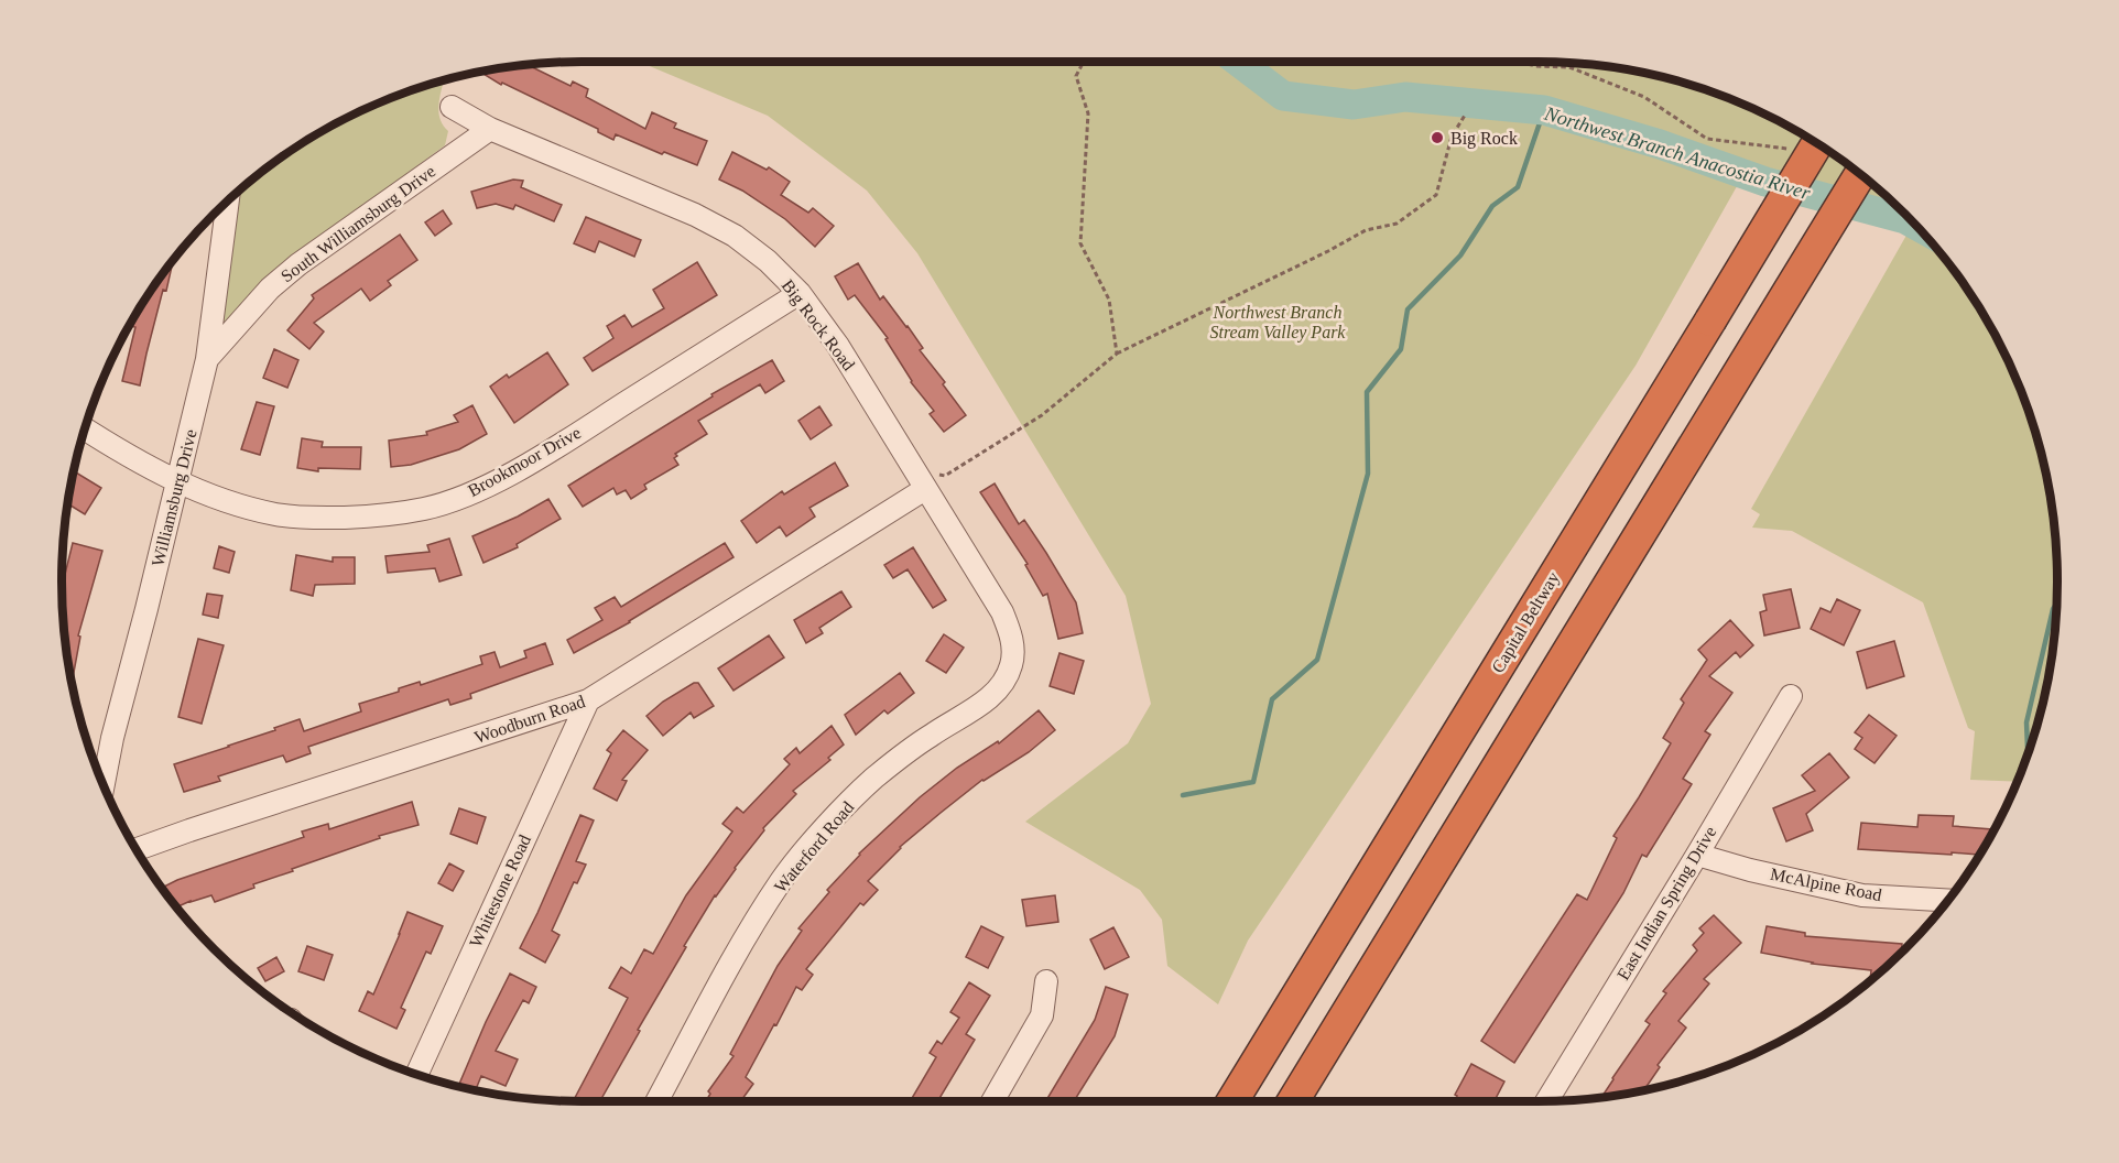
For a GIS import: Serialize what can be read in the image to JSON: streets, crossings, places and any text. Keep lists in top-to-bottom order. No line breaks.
{"streets":{"highway":["Capital Beltway"],"street":["South Williamsburg Drive","Big Rock Road","Brookmoor Drive","Williamsburg Drive","Woodburn Road","Waterford Road","McAlpine Road","Whitestone Road","East Indian Spring Drive"]},"crossings":[["South Williamsburg Drive","Big Rock Road"],["South Williamsburg Drive","Williamsburg Drive"],["Big Rock Road","Brookmoor Drive"],["Big Rock Road","Woodburn Road"],["Big Rock Road","Waterford Road"],["Brookmoor Drive","Williamsburg Drive"],["Woodburn Road","Whitestone Road"],["McAlpine Road","East Indian Spring Drive"]],"water":["Northwest Branch Anacostia River"],"parks":["Northwest Branch Stream Valley Park"],"places":["Big Rock"]}
